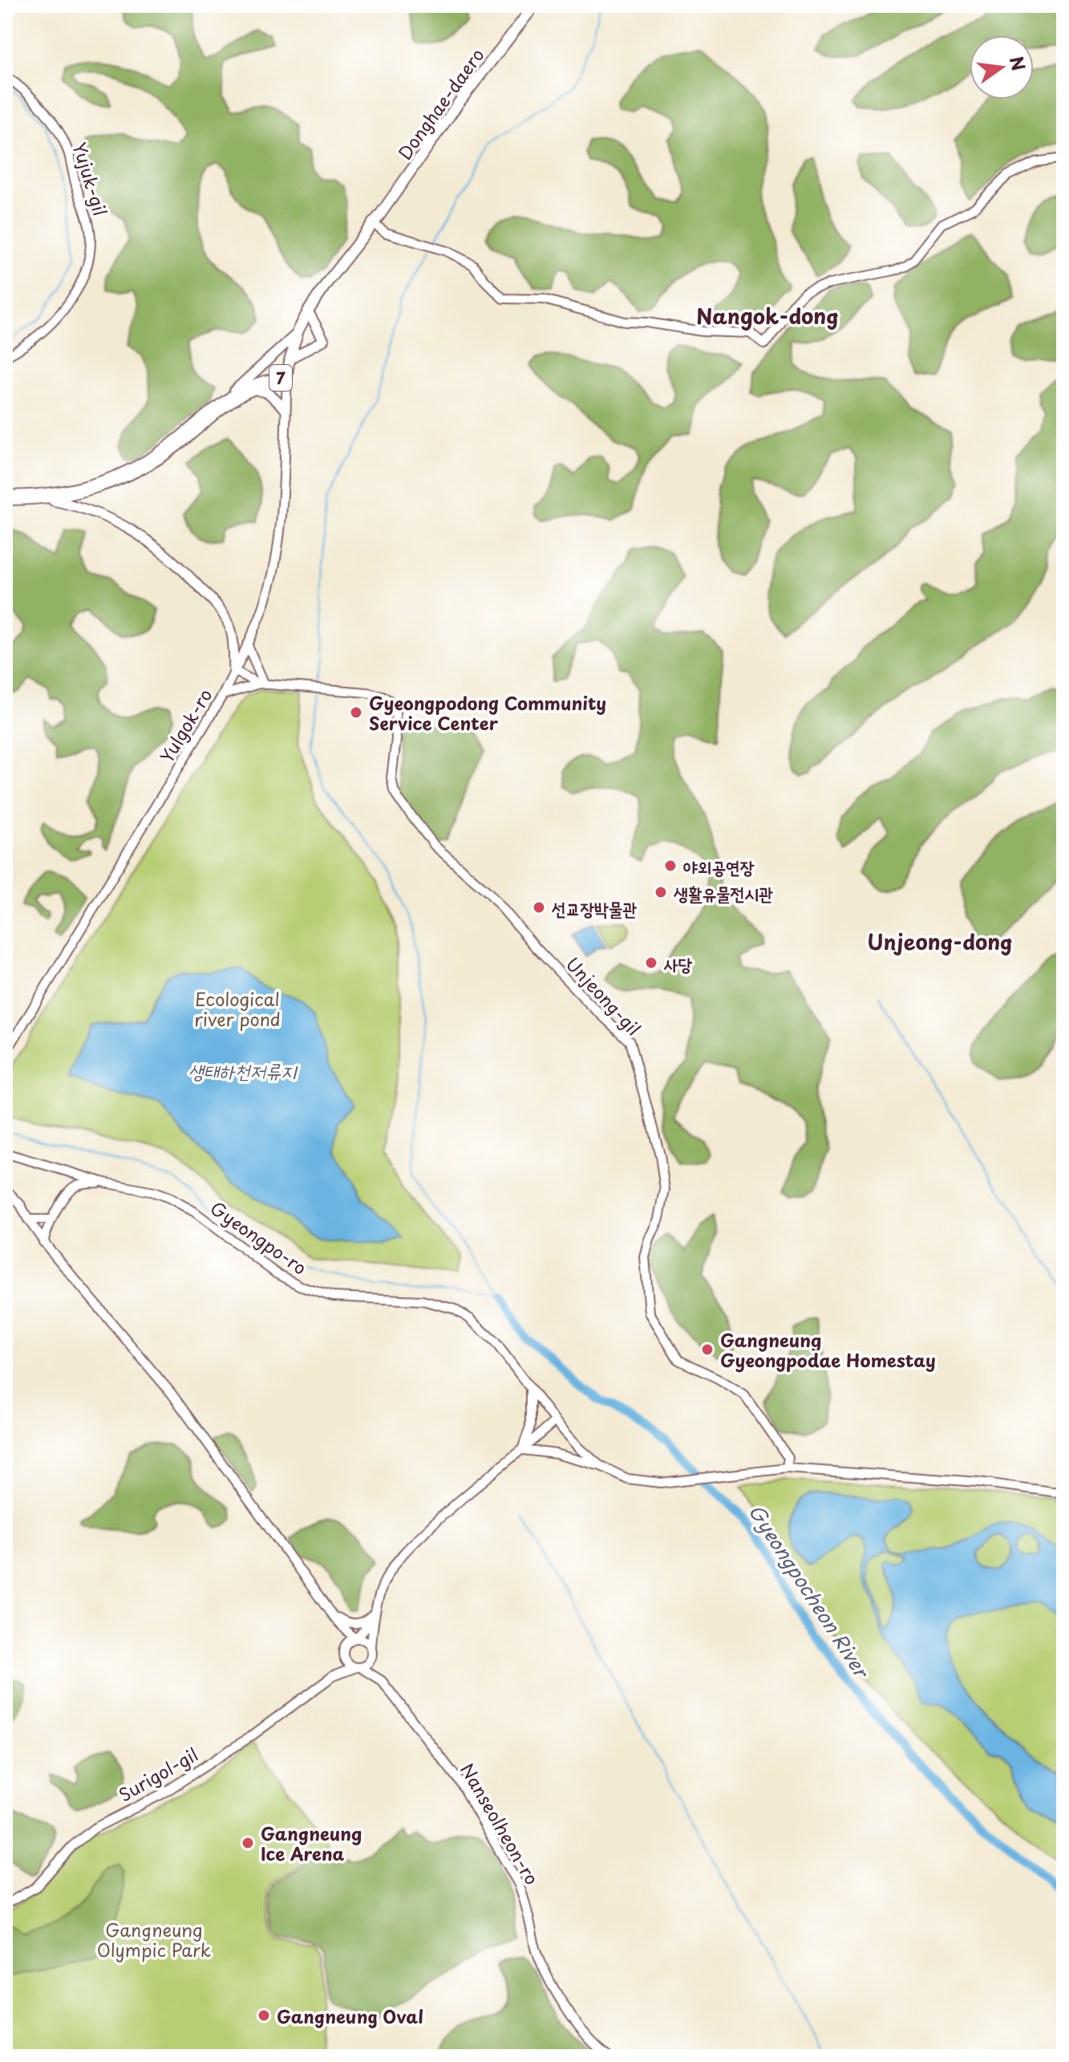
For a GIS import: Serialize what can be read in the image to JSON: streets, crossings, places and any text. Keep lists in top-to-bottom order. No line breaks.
{"streets":{"highway":["Donghae-daero","7"],"street":["Yujuk-gil","Yulgok-ro","Unjeong-gil","Gyeongpo-ro","Surigol-gil","Nanseolheon-ro"]},"crossings":[["Donghae-daero","7"],["Donghae-daero","Yulgok-ro"],["7","Yulgok-ro"],["Yulgok-ro","Unjeong-gil"],["Unjeong-gil","Gyeongpo-ro"],["Surigol-gil","Nanseolheon-ro"]],"districts":["Nangok-dong","Unjeong-dong"],"water":["생태하천저류지","Gyeongpocheon River"],"parks":["Ecological river pond","Gangneung Olympic Park"],"places":["Gyeongpodong Community Service Center","야외공연장","생활유물전시관","선교장박물관","사당","Gangneung Gyeongpodae Homestay","Gangneung Ice Arena","Gangneung Oval"],"north":"right"}
